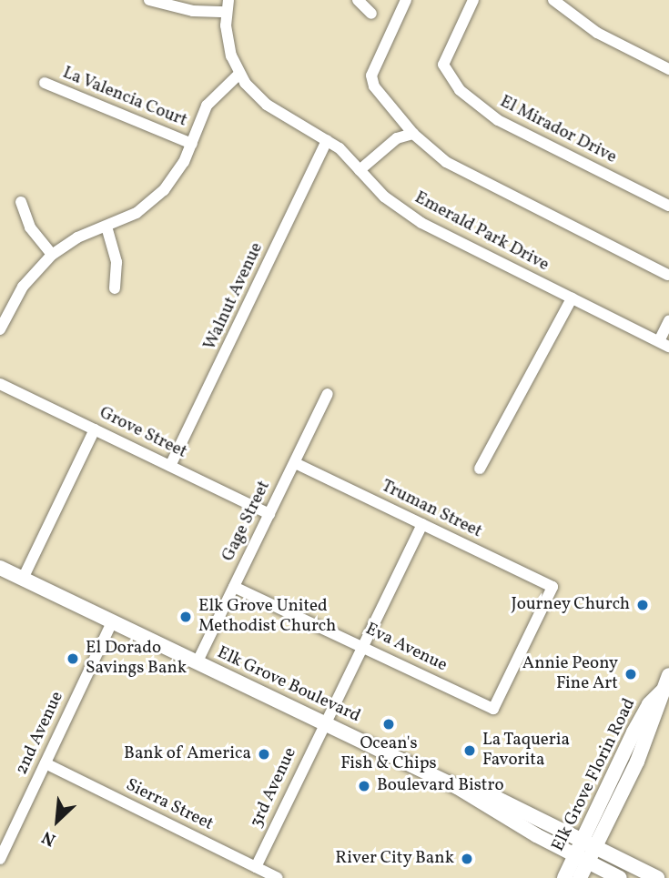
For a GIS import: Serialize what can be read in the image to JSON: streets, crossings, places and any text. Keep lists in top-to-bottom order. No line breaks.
{"streets":{"main road":["Elk Grove Boulevard","Elk Grove Florin Road"],"street":["La Valencia Court","El Mirador Drive","Emerald Park Drive","Walnut Avenue","Grove Street","Truman Street","Gage Street","Eva Avenue","2nd Avenue","3rd Avenue","Sierra Street"]},"crossings":[["Emerald Park Drive","Walnut Avenue"],["Walnut Avenue","Grove Street"],["Grove Street","Gage Street"],["Truman Street","Gage Street"],["Truman Street","Eva Avenue"],["Truman Street","3rd Avenue"],["Gage Street","Eva Avenue"],["Gage Street","Elk Grove Boulevard"],["Eva Avenue","3rd Avenue"],["Elk Grove Boulevard","2nd Avenue"],["Elk Grove Boulevard","Elk Grove Florin Road"],["Elk Grove Boulevard","3rd Avenue"],["2nd Avenue","Sierra Street"],["3rd Avenue","Sierra Street"]],"places":["Journey Church","Elk Grove United Methodist Church","El Dorado Savings Bank","Annie Peony Fine Art","Ocean's Fish & Chips","La Taqueria Favorita","Bank of America","Boulevard Bistro","River City Bank"],"north":"bottom left"}
